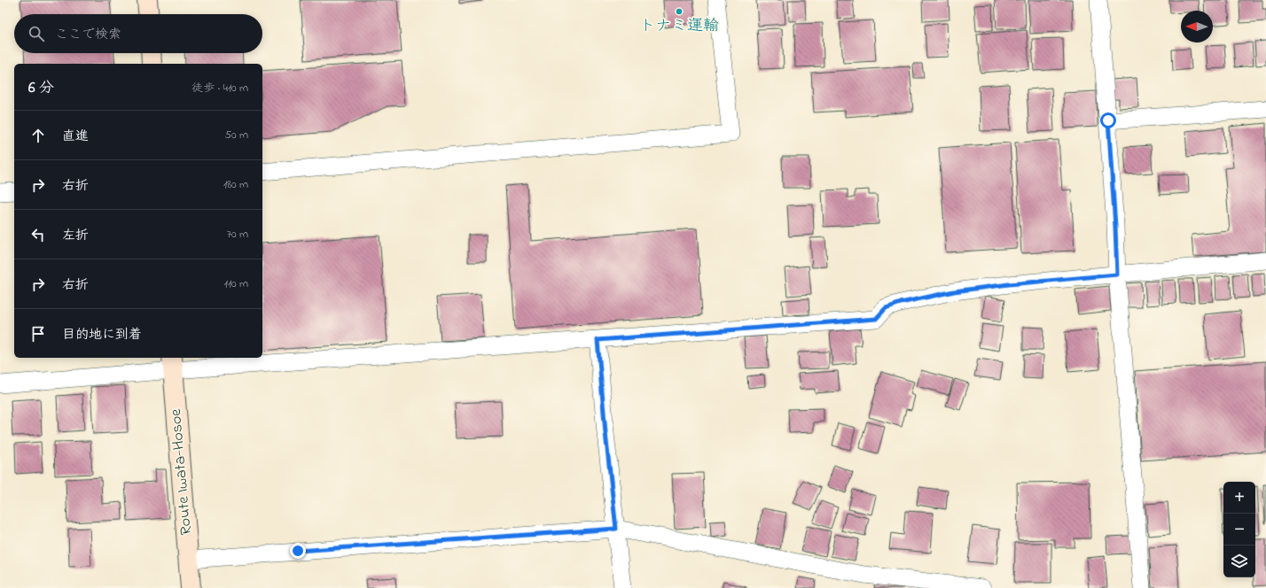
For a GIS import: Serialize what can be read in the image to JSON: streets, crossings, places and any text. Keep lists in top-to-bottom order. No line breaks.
{"streets":{"main road":["Route Iwata-Hosoe"]},"places":["トナミ運輸"],"north":"left","page":{"search":"ここで検索","heading":["6 分","徒歩 · 410 m"],"list":[["直進","50 m"],["右折","180 m"],["左折","70 m"],["右折","110 m"],"目的地に到着"],"map_buttons":["+","−"]}}
